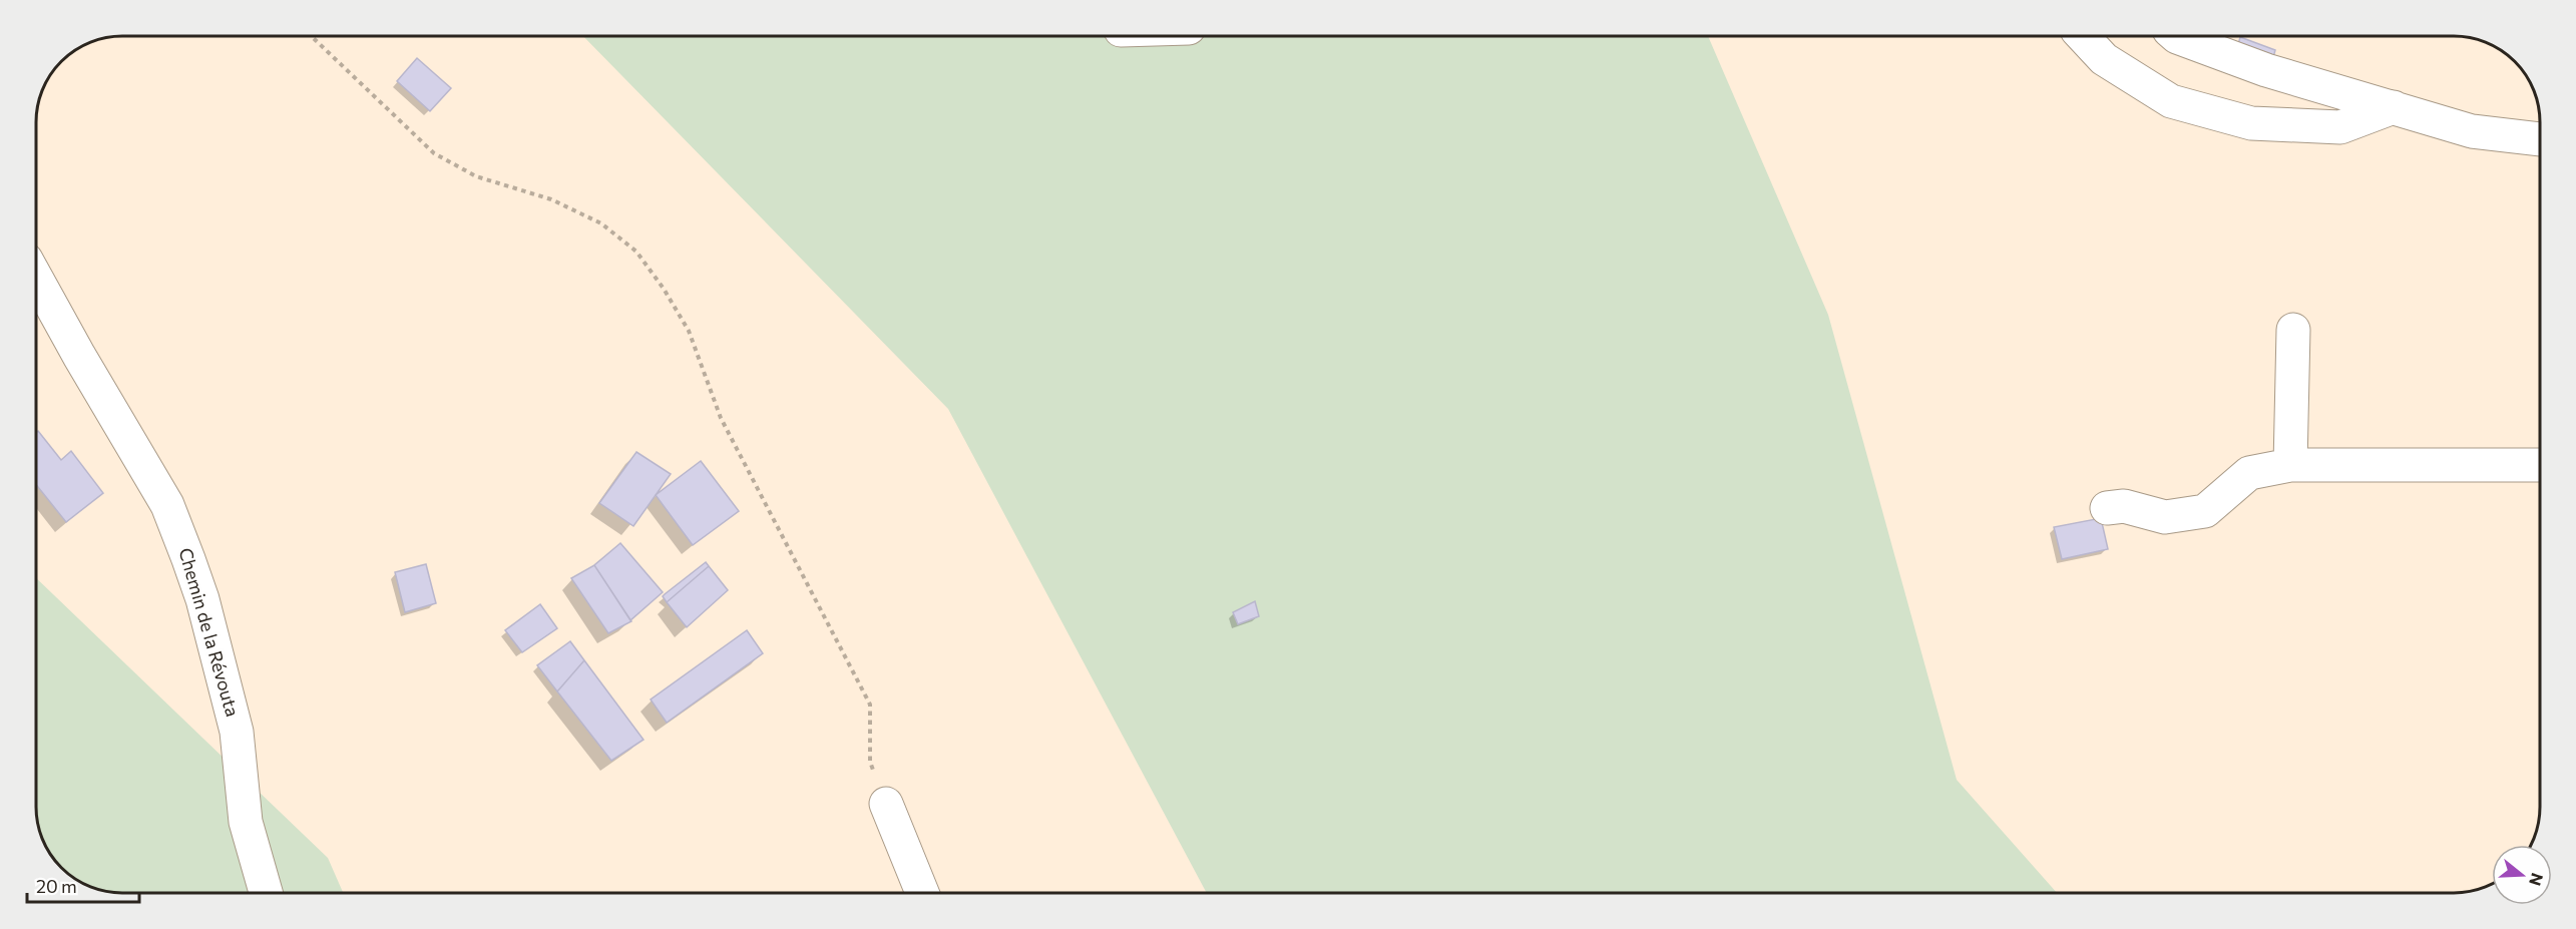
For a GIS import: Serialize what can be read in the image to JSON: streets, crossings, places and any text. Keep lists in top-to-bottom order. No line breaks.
{"streets":{"street":["Chemin de la Révouta"]},"scale_bar":"20 m","north":"right"}
